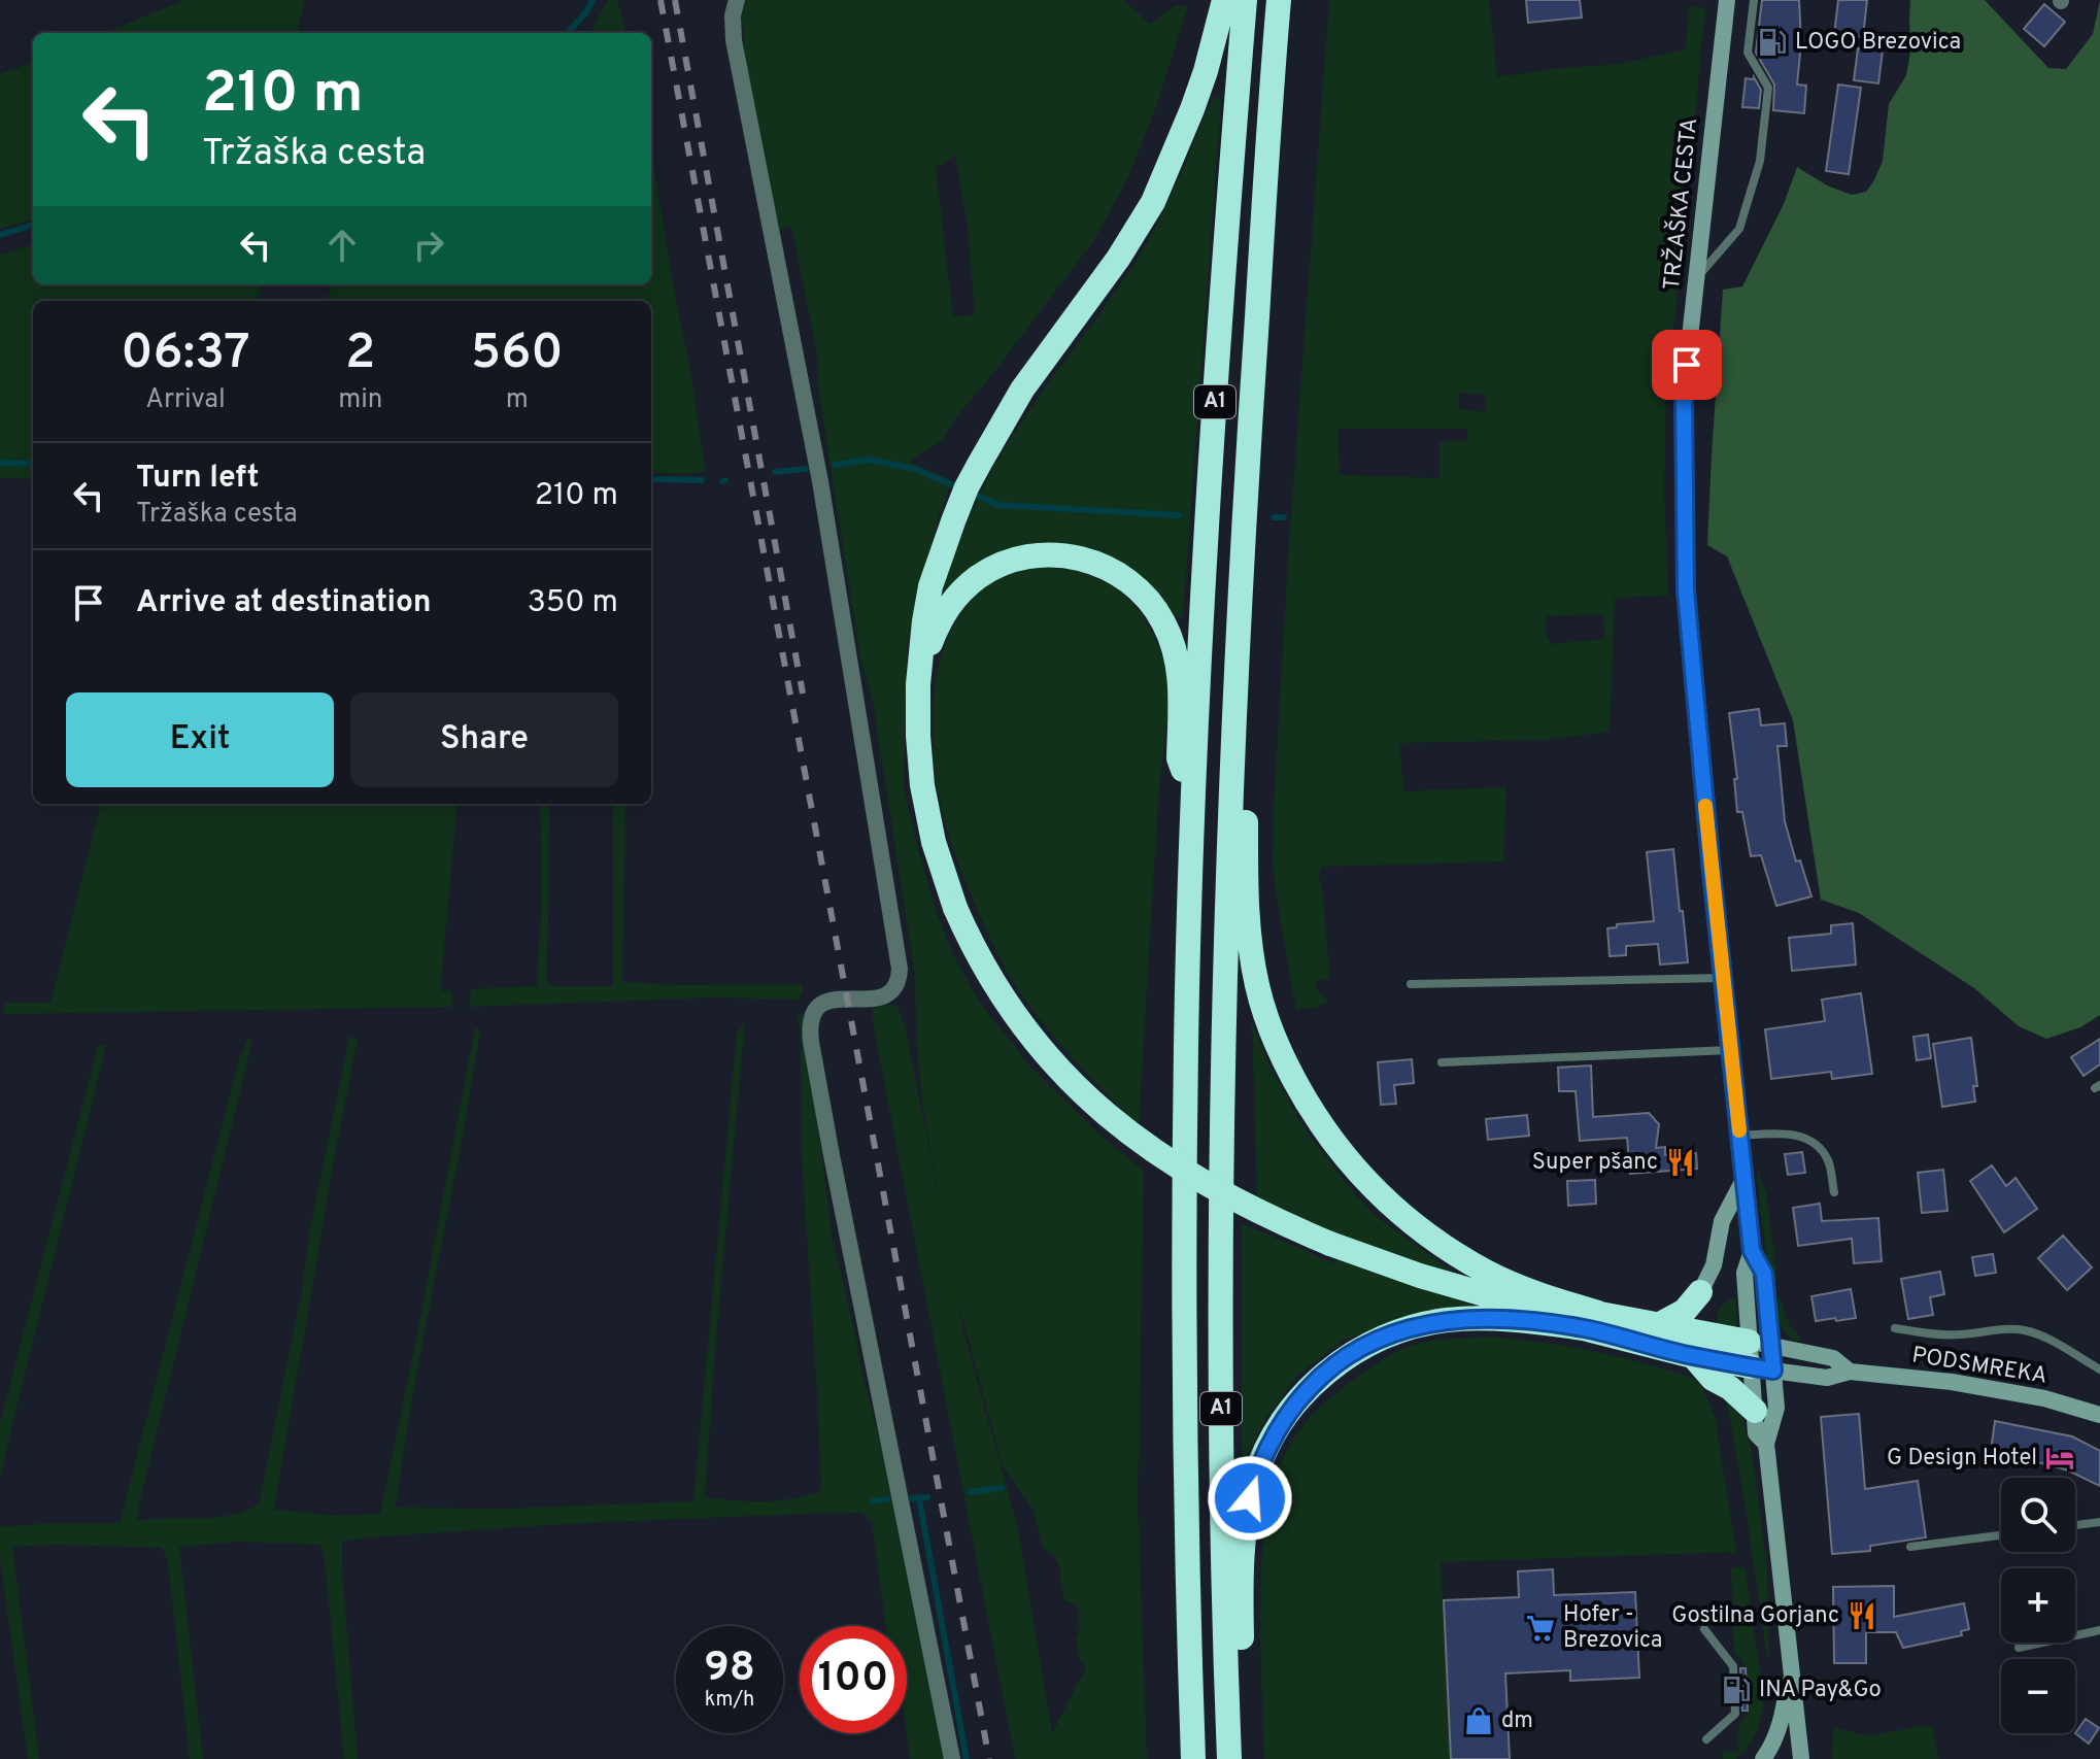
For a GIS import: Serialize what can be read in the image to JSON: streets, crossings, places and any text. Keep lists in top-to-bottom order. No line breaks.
{"streets":{"highway":["A1"],"main road":["TRŽAŠKA CESTA","PODSMREKA"]},"crossings":[["TRŽAŠKA CESTA","PODSMREKA"]],"places":{"fuel station":["LOGO Brezovica","INA Pay&Go"],"restaurant":["Super pšanc","Gostilna Gorjanc"],"hotel":["G Design Hotel"],"supermarket":["Hofer - Brezovica"],"shop":["dm"]},"page":{"turn":["210 m","Tržaška cesta"],"eta":["06:37","Arrival","2","min","560","m"],"list":[{"name":"Turn left","note":"Tržaška cesta","value":"210 m"},{"name":"Arrive at destination","value":"350 m"}],"buttons":["Exit","Share"],"map_buttons":["+","−"],"speed":"98 km/h","limit":"100"}}
